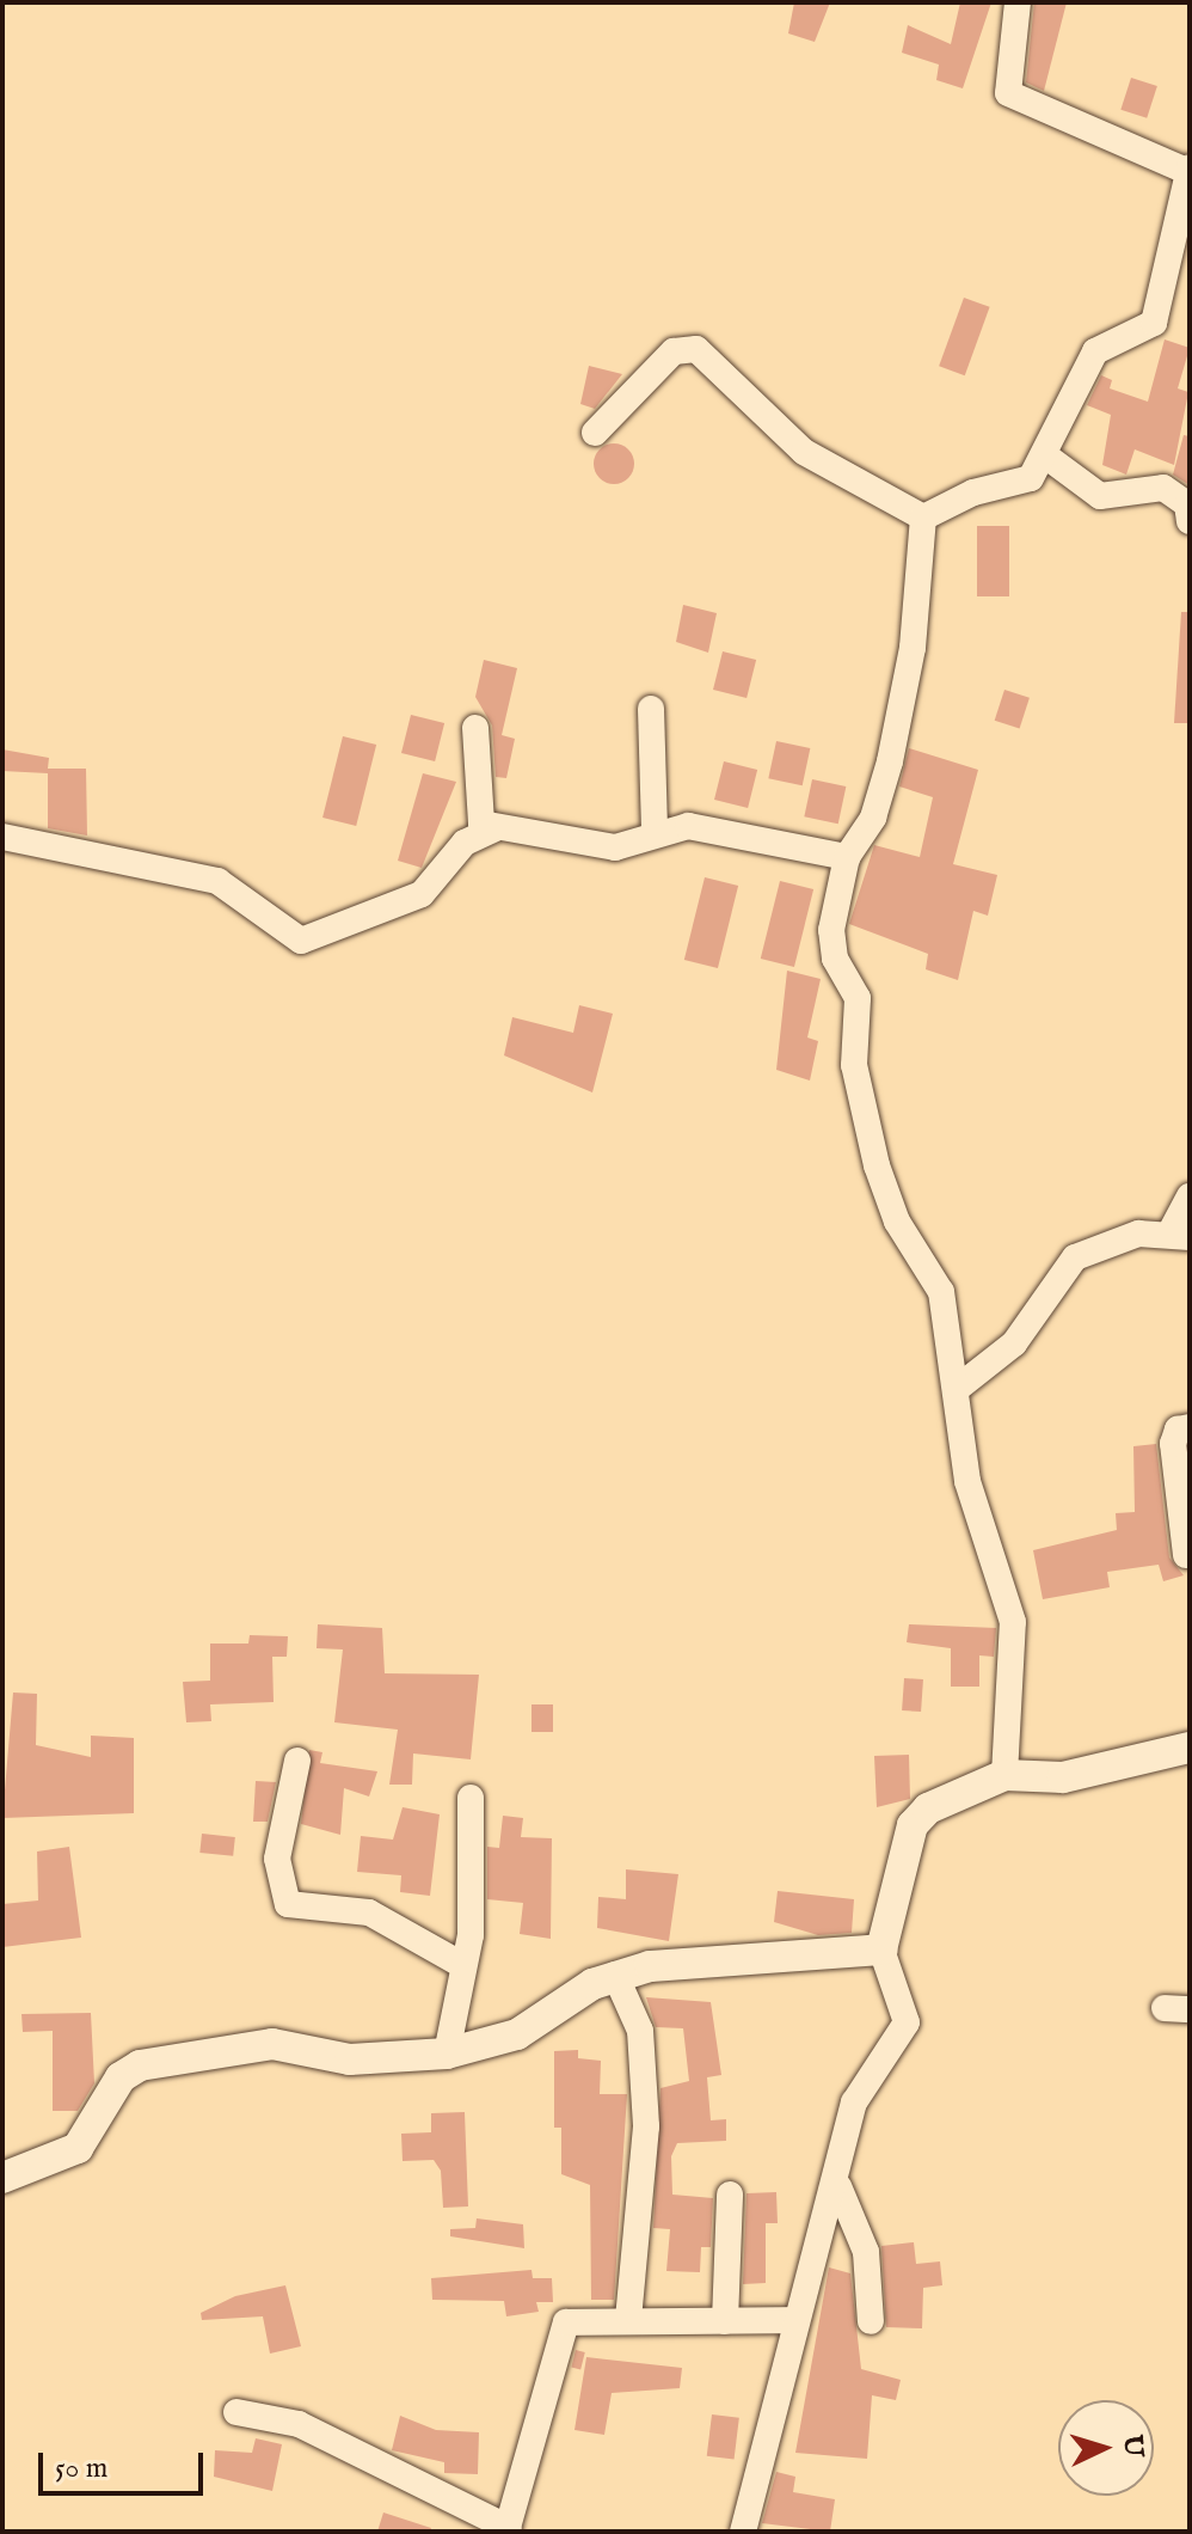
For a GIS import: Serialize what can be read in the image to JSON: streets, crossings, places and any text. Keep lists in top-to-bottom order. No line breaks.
{"scale_bar":"50 m","north":"right"}
